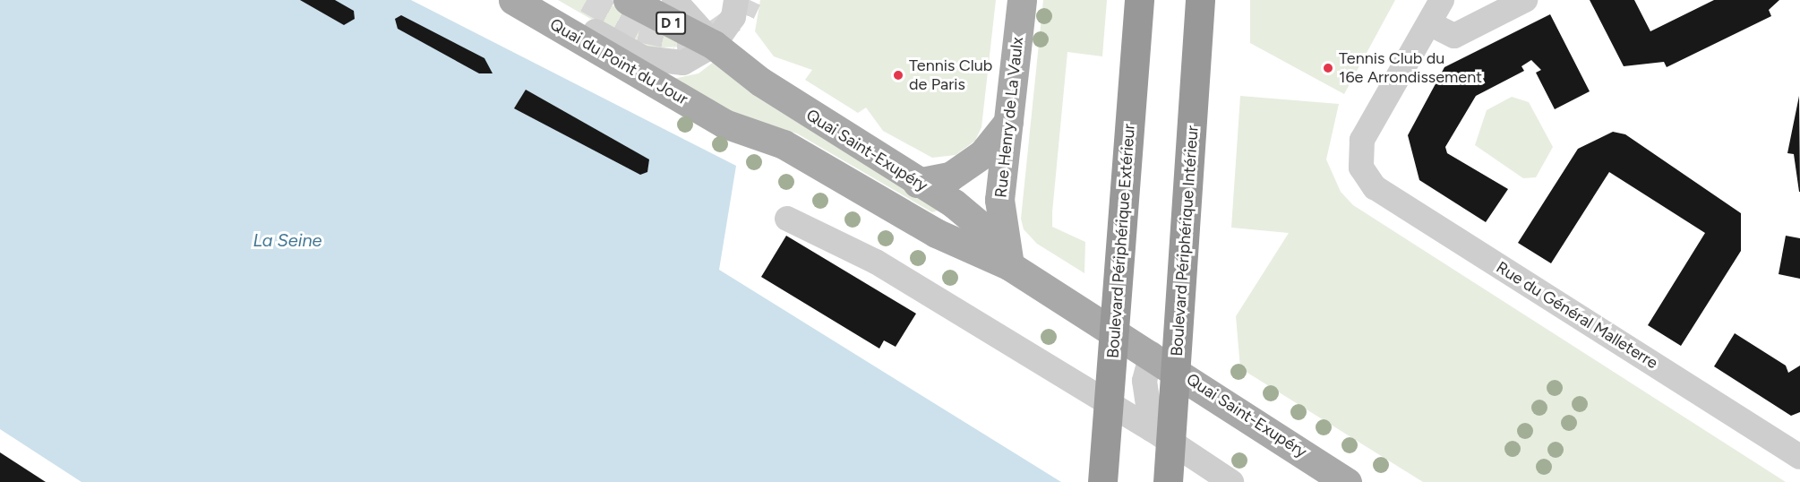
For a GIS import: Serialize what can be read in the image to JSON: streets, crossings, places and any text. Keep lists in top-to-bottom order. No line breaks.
{"streets":{"highway":["Boulevard Périphérique Extérieur","Boulevard Périphérique Intérieur"],"main road":["D 1","Quai du Point du Jour","Rue Henry de La Vaulx","Quai Saint-Exupéry"],"street":["Rue du Général Malleterre"]},"crossings":[["D 1","Quai Saint-Exupéry"],["Quai du Point du Jour","Quai Saint-Exupéry"],["Rue Henry de La Vaulx","Quai Saint-Exupéry"]],"water":["La Seine"],"places":["Tennis Club du 16e Arrondissement","Tennis Club de Paris"]}
